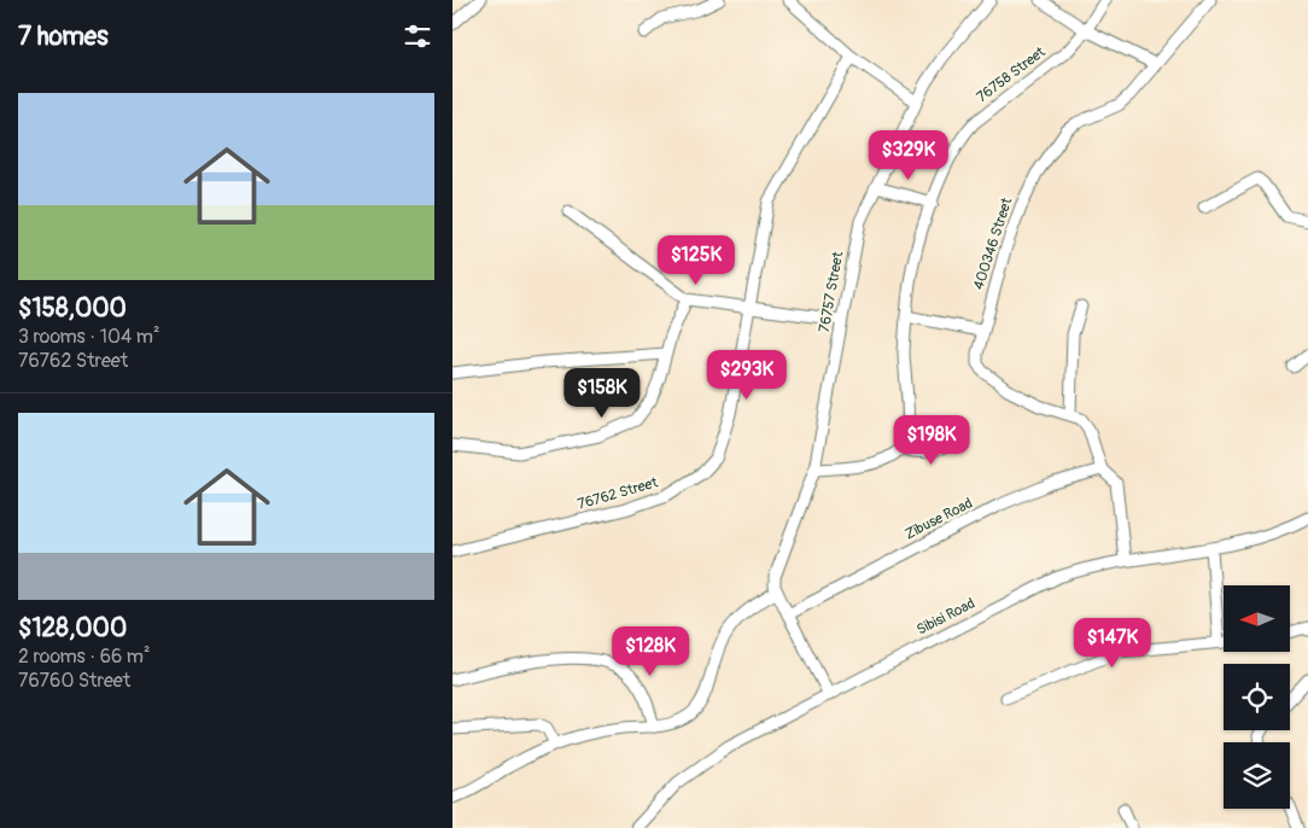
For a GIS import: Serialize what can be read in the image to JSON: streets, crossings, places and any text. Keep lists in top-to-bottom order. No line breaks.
{"streets":{"street":["76758 Street","400346 Street","76757 Street","76762 Street","Zibuse Road","Sibisi Road"]},"north":"left","page":{"heading":"7 homes","list":[{"name":"$158,000","note":"3 rooms · 104 m² · 76762 Street"},{"name":"$128,000","note":"2 rooms · 66 m² · 76760 Street"}],"price":["$329K","$125K","$293K","$158K","$198K","$147K","$128K"]}}
